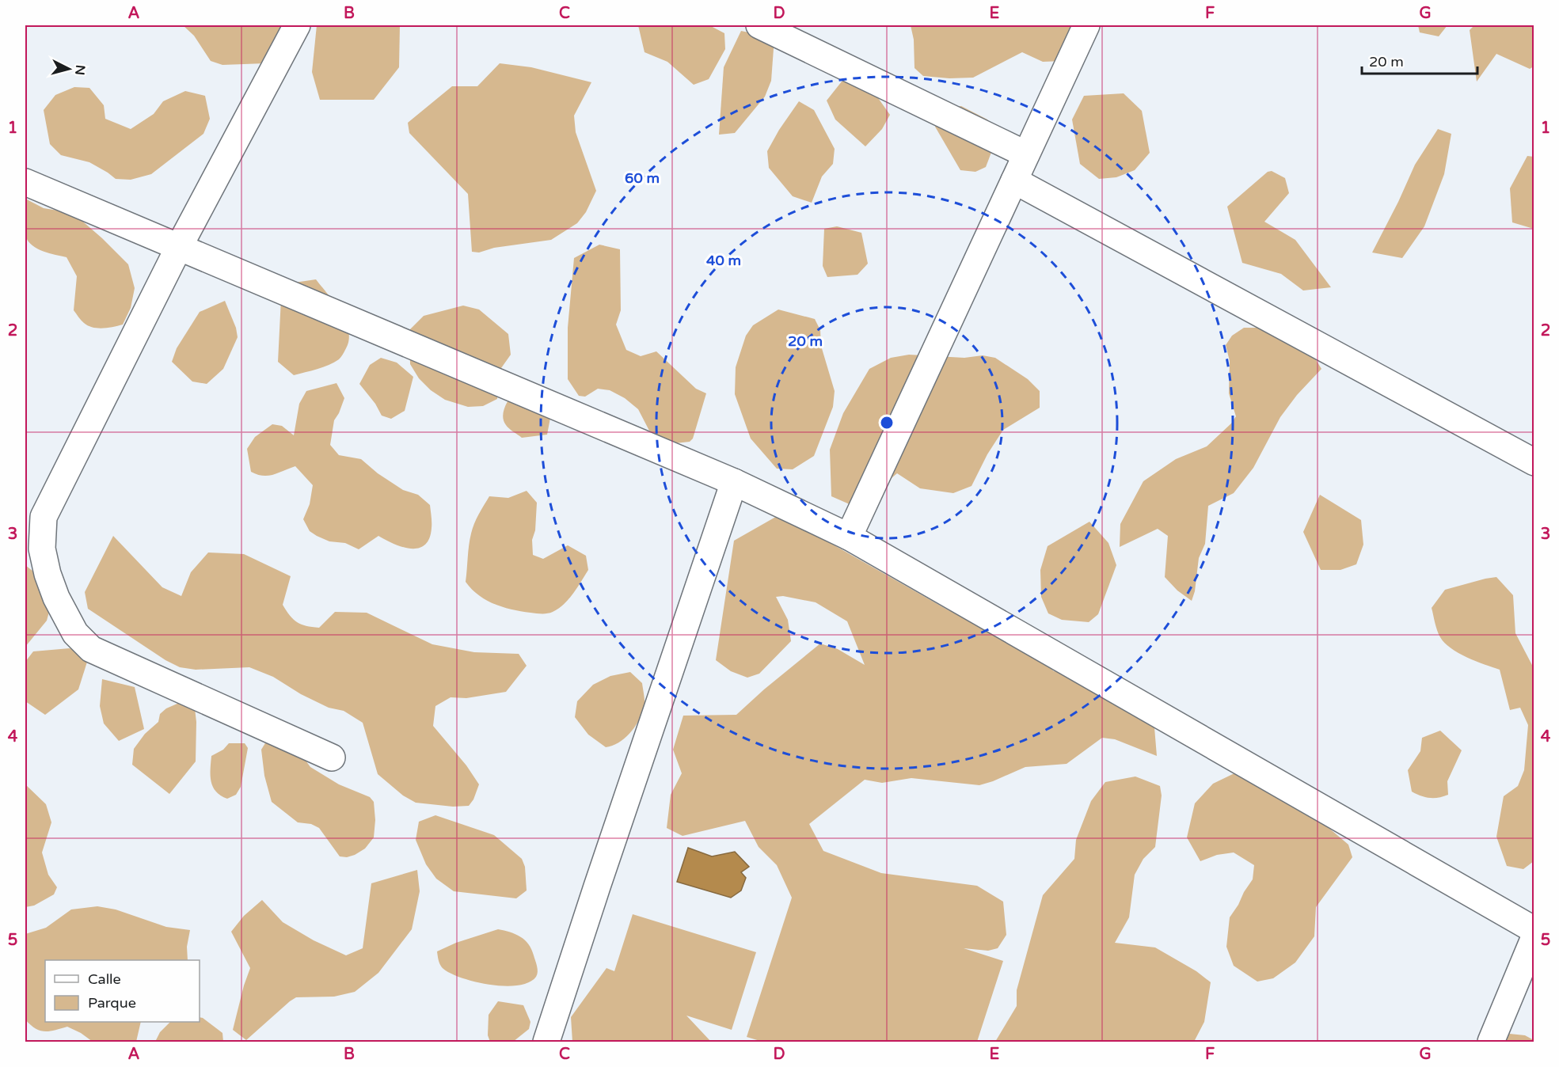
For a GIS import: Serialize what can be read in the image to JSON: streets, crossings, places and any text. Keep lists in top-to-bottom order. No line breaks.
{"legend":["Calle","Parque"],"scale_bar":"20 m","north":"right","grid":{"columns":["A","B","C","D","E","F","G"],"rows":["1","2","3","4","5"]},"rings":["60 m","40 m","20 m"]}
